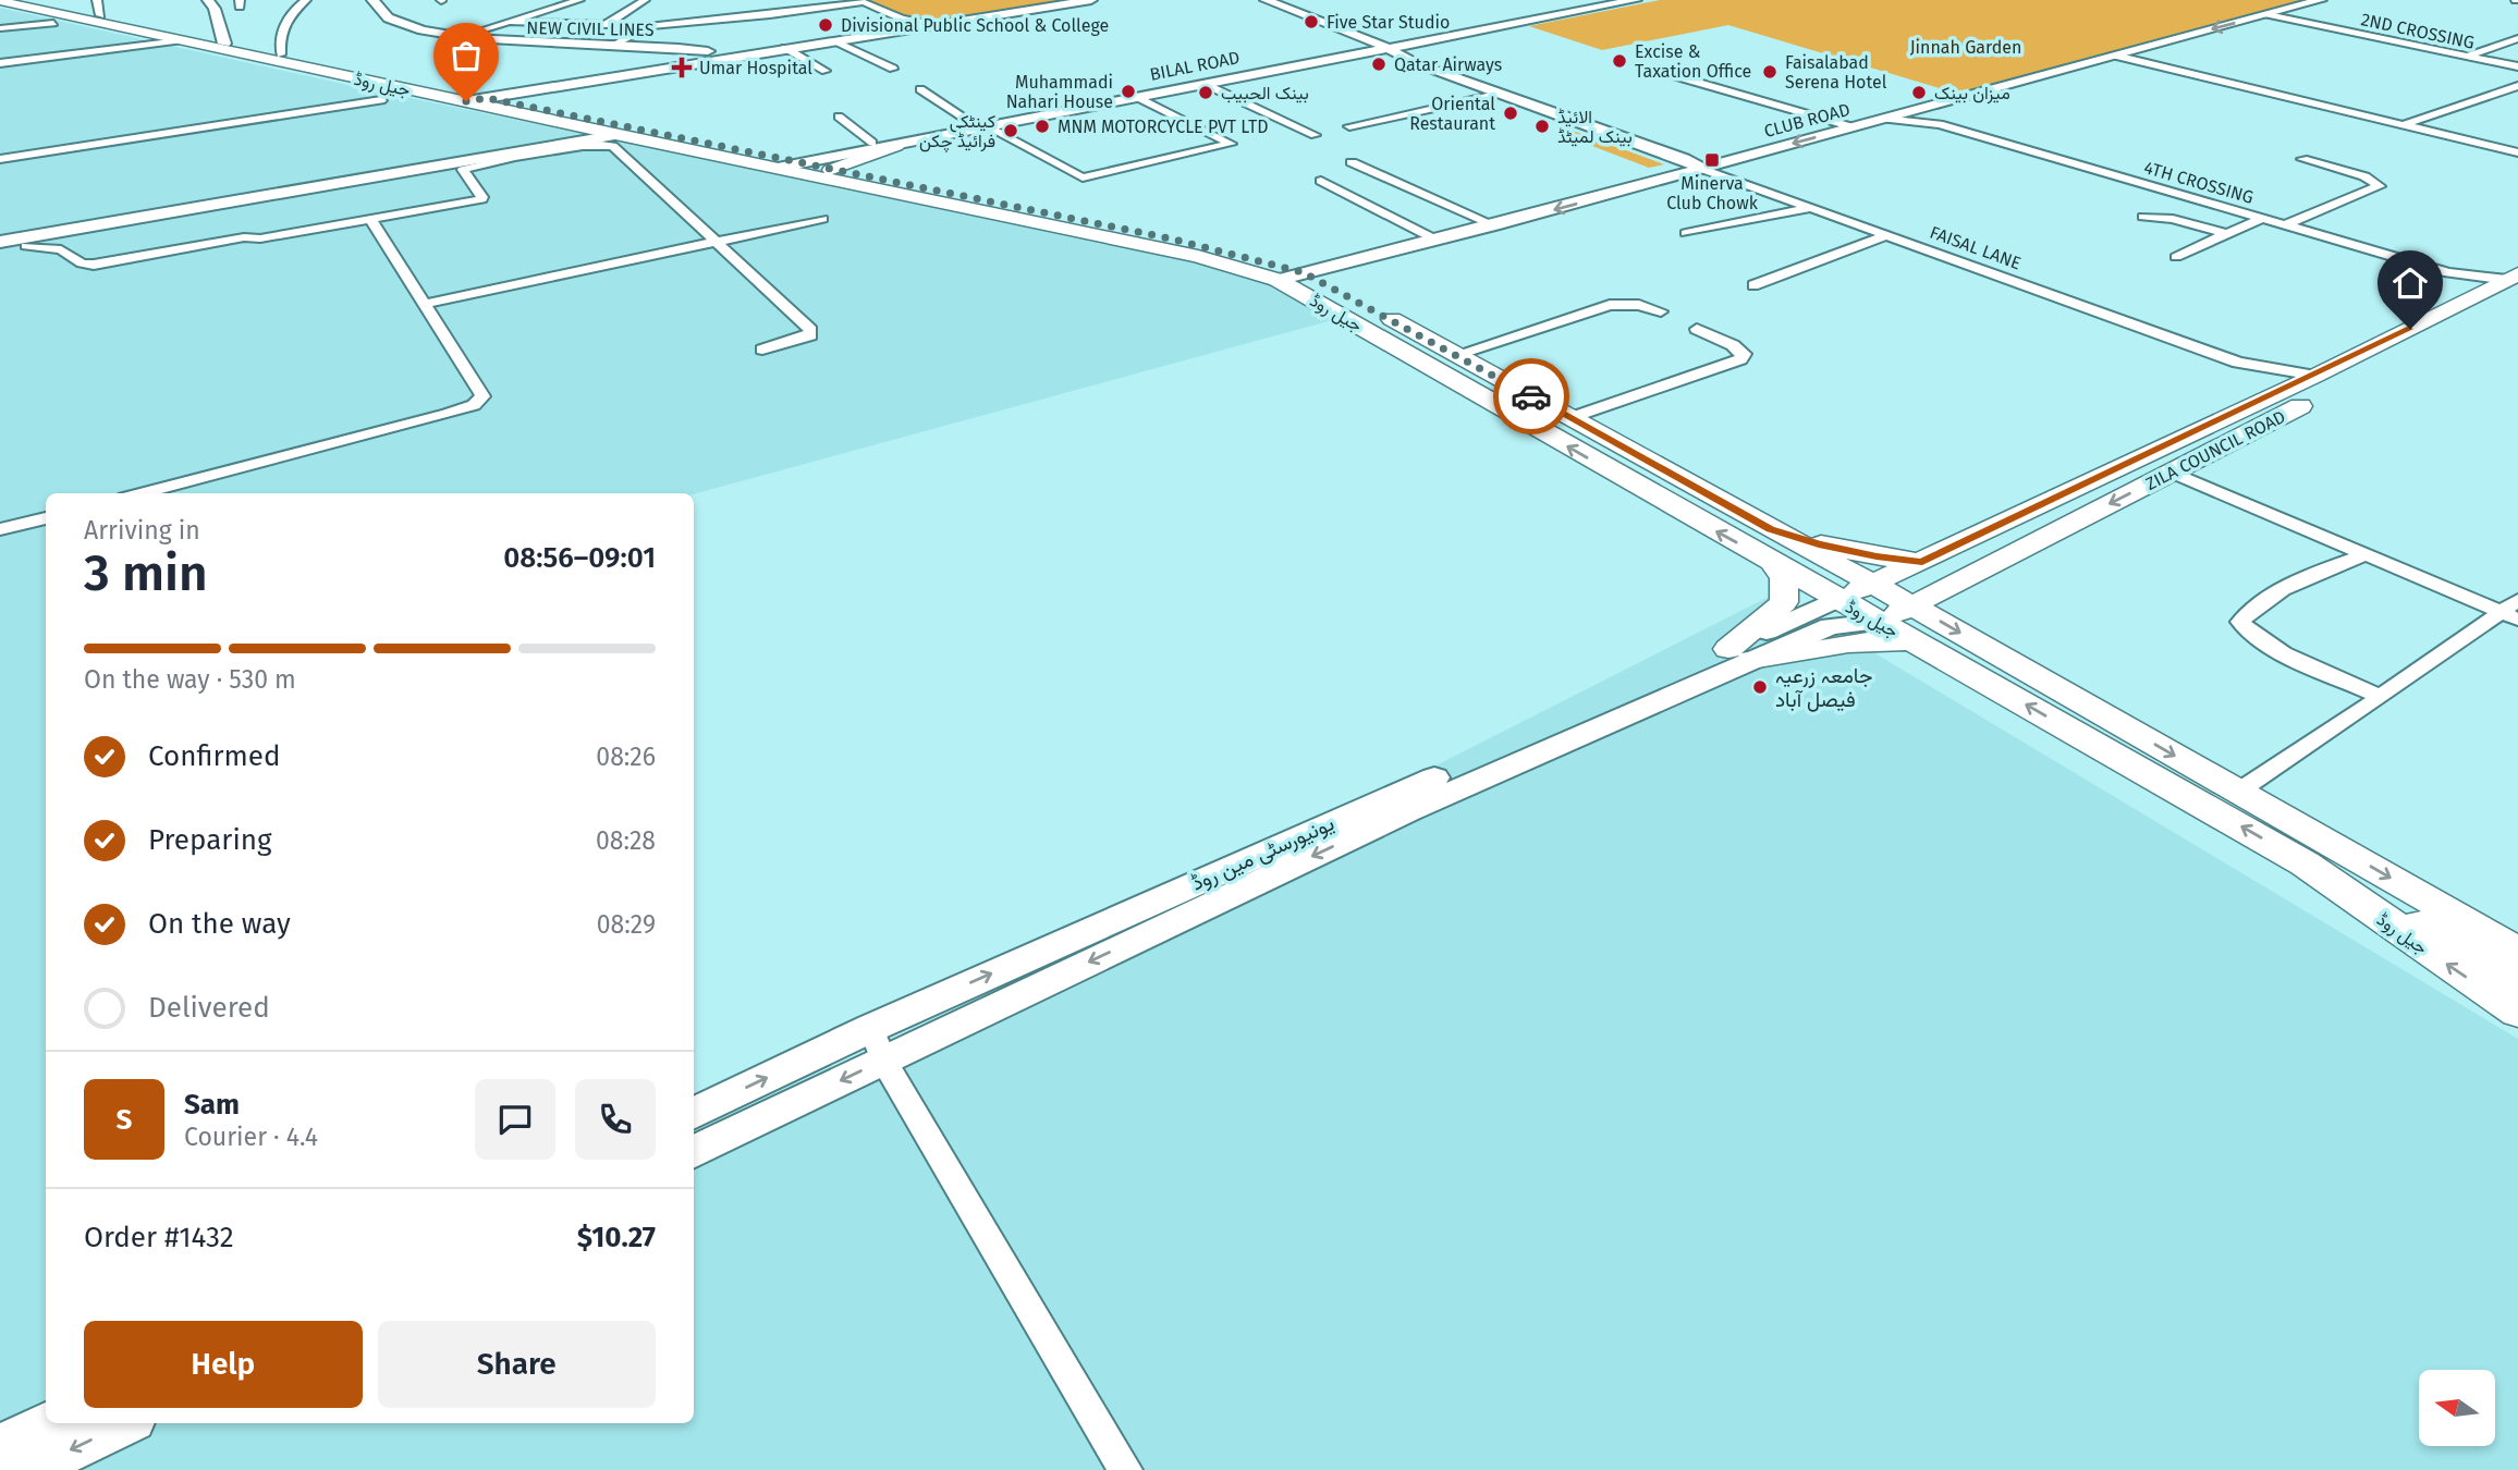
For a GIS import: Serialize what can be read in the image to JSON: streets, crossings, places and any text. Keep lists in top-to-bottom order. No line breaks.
{"streets":{"main road":["NEW CIVIL LINES","BILAL ROAD","جیل روڈ","CLUB ROAD","FAISAL LANE","ZILA COUNCIL ROAD","یونیورسٹی مین روڈ"],"street":["2ND CROSSING","4TH CROSSING"]},"crossings":[["BILAL ROAD","جیل روڈ"],["BILAL ROAD","FAISAL LANE"],["جیل روڈ","CLUB ROAD"],["جیل روڈ","ZILA COUNCIL ROAD"],["جیل روڈ","یونیورسٹی مین روڈ"],["CLUB ROAD","4TH CROSSING"],["CLUB ROAD","FAISAL LANE"],["4TH CROSSING","ZILA COUNCIL ROAD"],["FAISAL LANE","ZILA COUNCIL ROAD"],["ZILA COUNCIL ROAD","یونیورسٹی مین روڈ"]],"one_way":["CLUB ROAD"],"parks":["Jinnah Garden"],"places":{"other":["Five Star Studio","Divisional Public School & College","Excise & Taxation Office","Qatar Airways","Faisalabad Serena Hotel","Muhammadi Nahari House","بينک الحبيب","میزان بینک","Oriental Restaurant","MNM MOTORCYCLE PVT LTD","الائیڈ بینک لمیٹڈ","کینٹکی فرائیڈ چکن","جامعہ زرعیہ فیصل آباد"],"health":["Umar Hospital"],"transit":["Minerva Club Chowk"]},"north":"left","page":{"heading":["3 min","Arriving in","08:56–09:01"],"panel":["Sam","Courier · 4.4","Order #1432","$10.27"],"bar":"On the way · 530 m","list":[["Confirmed","08:26"],["Preparing","08:28"],["On the way","08:29"],"Delivered"],"round":"S","buttons":["Help","Share"]}}
